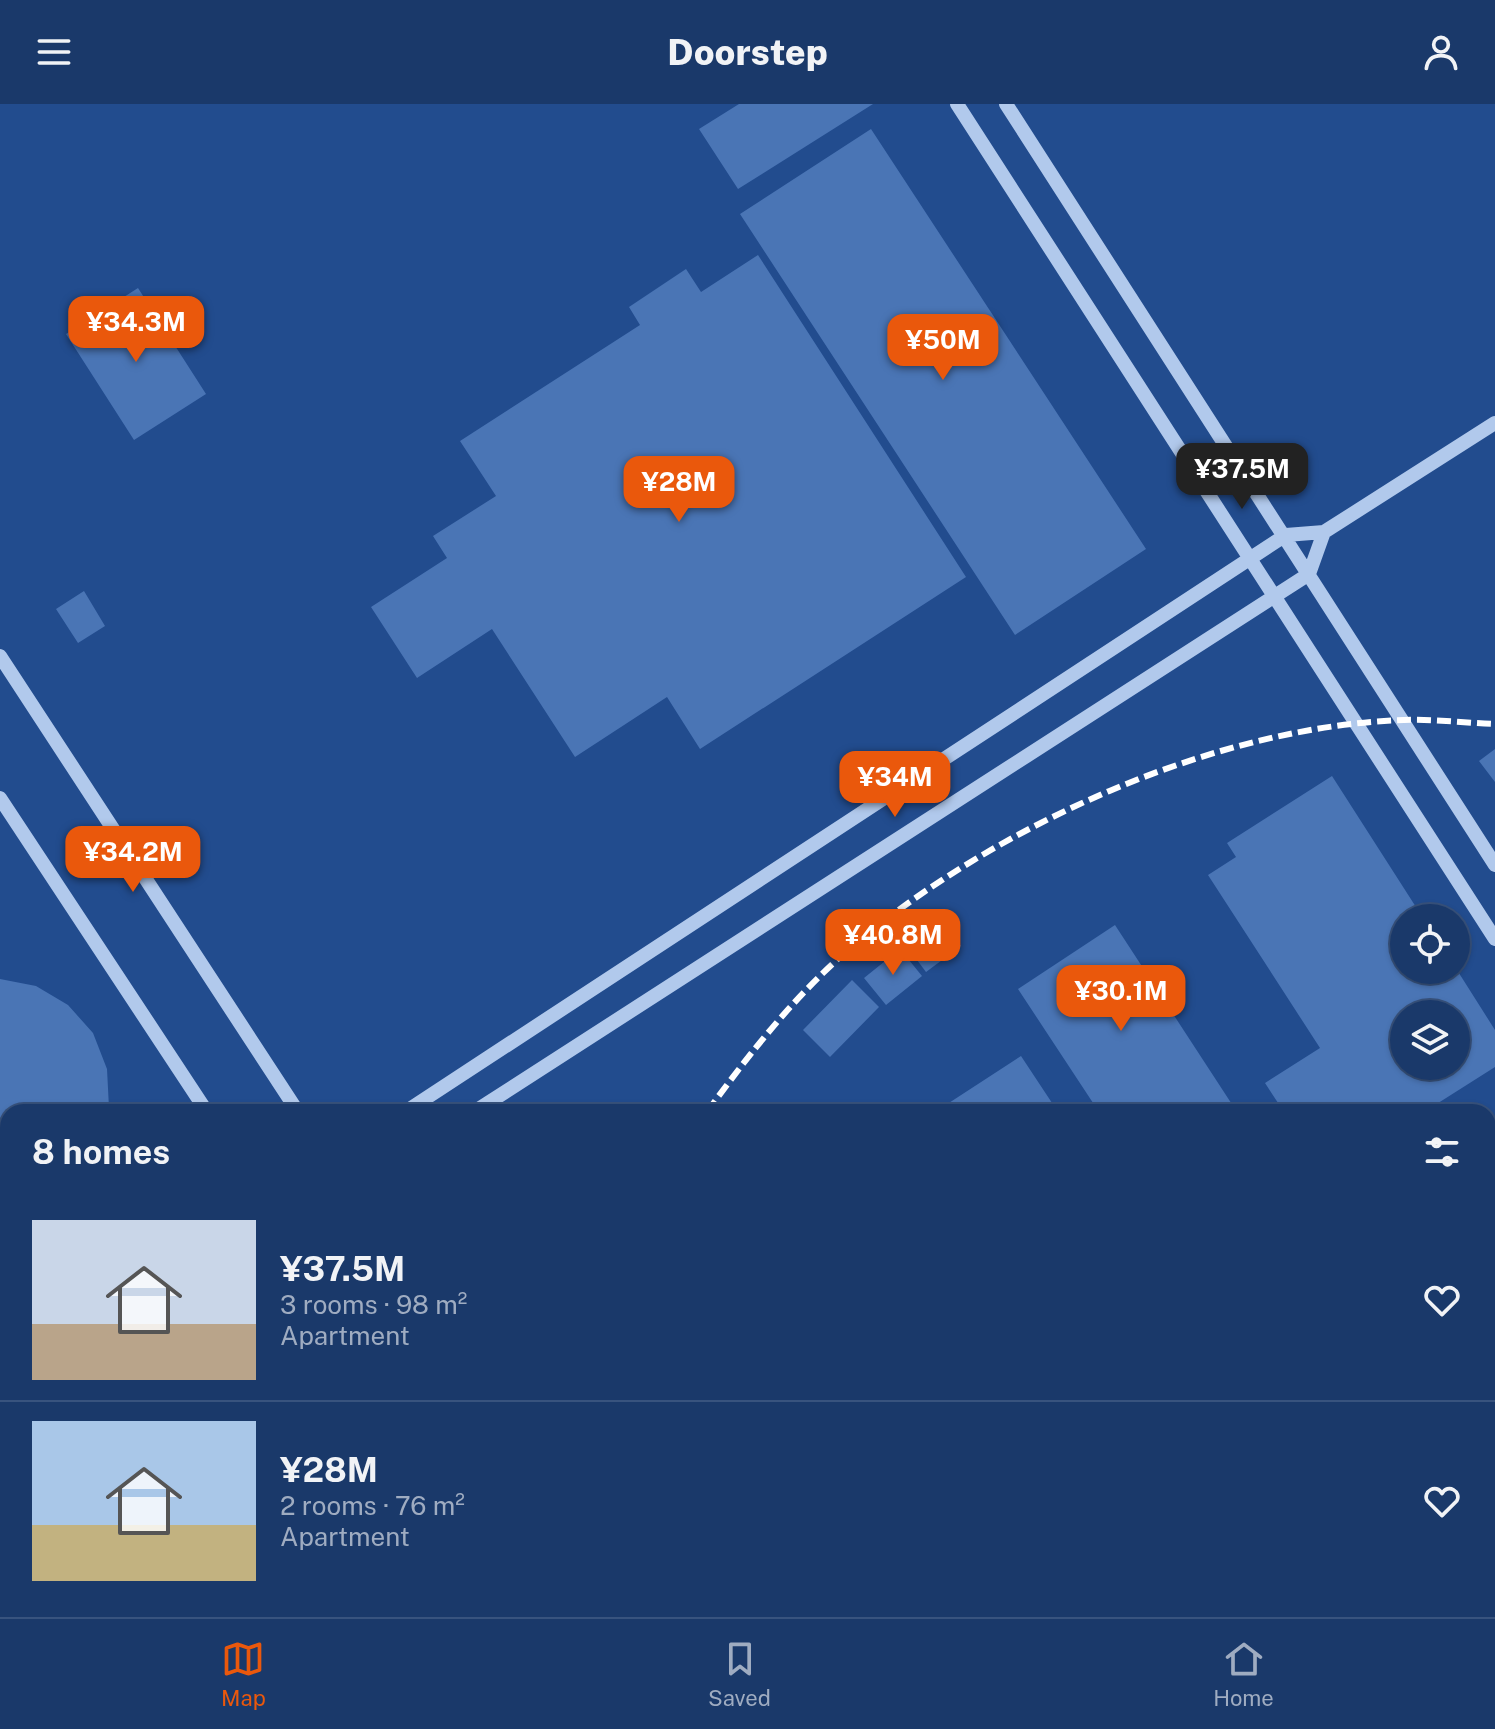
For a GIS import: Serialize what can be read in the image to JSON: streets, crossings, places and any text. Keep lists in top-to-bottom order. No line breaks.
{"page":{"header":"Doorstep","price":["¥34.3M","¥50M","¥37.5M","¥28M","¥34M","¥34.2M","¥40.8M","¥30.1M"],"heading":"8 homes","list":[{"name":"¥37.5M","note":"3 rooms · 98 m² · Apartment"},{"name":"¥28M","note":"2 rooms · 76 m² · Apartment"}],"tabs":["Map","Saved","Home"]}}
